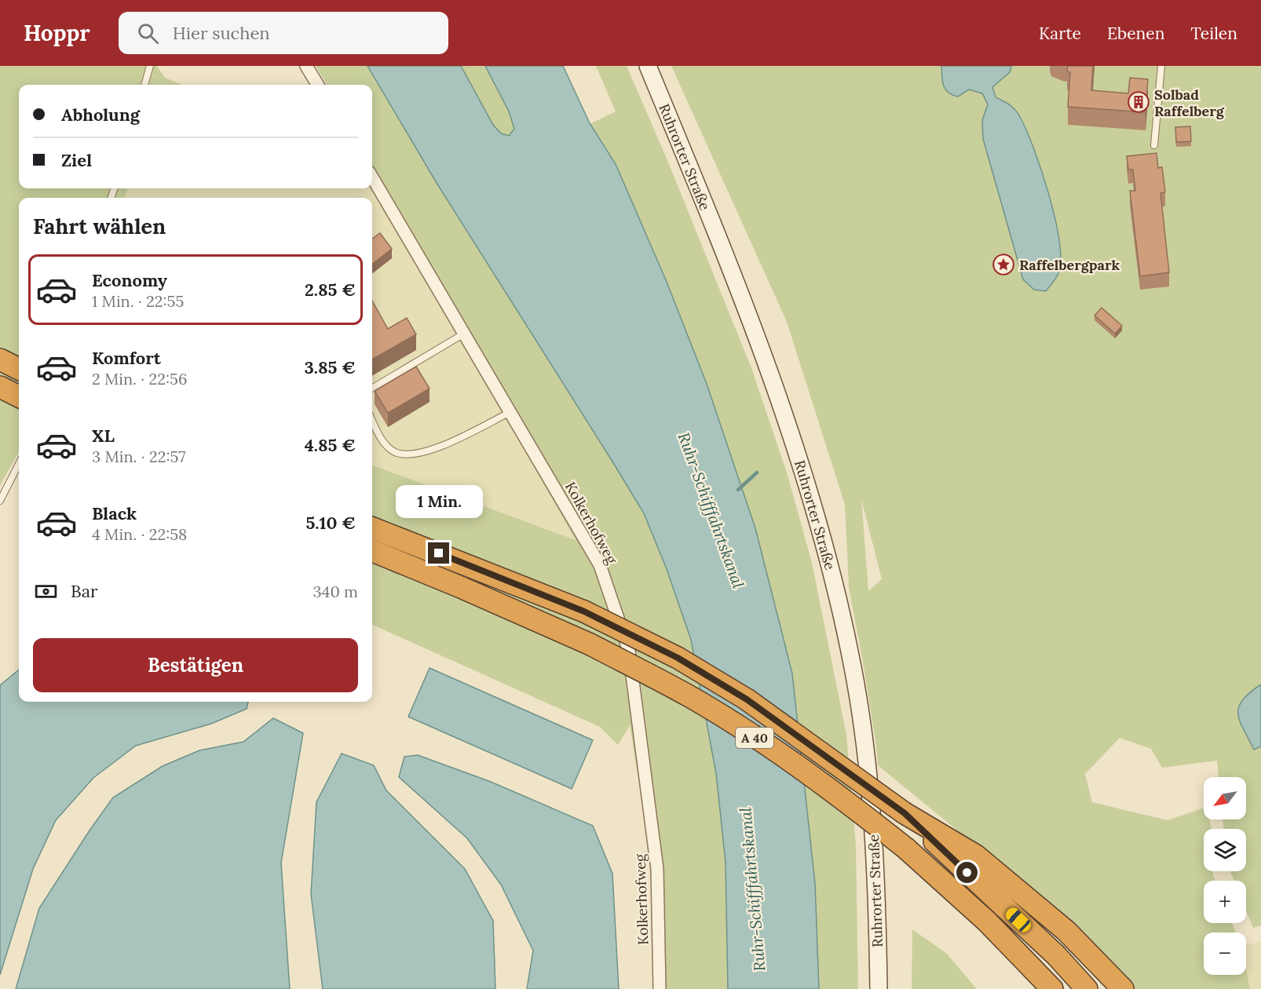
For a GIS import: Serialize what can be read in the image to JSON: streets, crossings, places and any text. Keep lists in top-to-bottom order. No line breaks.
{"streets":{"highway":["A 40"],"main road":["Ruhrorter Straße"],"street":["Kolkerhofweg"]},"water":["Ruhr-Schifffahrtskanal"],"places":{"building":["Solbad Raffelberg"],"place":["Raffelbergpark"]},"north":"bottom left","page":{"header":"Hoppr","search":"Hier suchen","nav":["Karte","Ebenen","Teilen"],"banner":["Abholung","Ziel"],"heading":"Fahrt wählen","list":[{"name":"Economy","note":"1 Min. · 22:55","value":"2.85 €"},{"name":"Komfort","note":"2 Min. · 22:56","value":"3.85 €"},{"name":"XL","note":"3 Min. · 22:57","value":"4.85 €"},{"name":"Black","note":"4 Min. · 22:58","value":"5.10 €"}],"bubble":"1 Min.","pay":["Bar","340 m"],"buttons":"Bestätigen","map_buttons":["+","−"]}}
